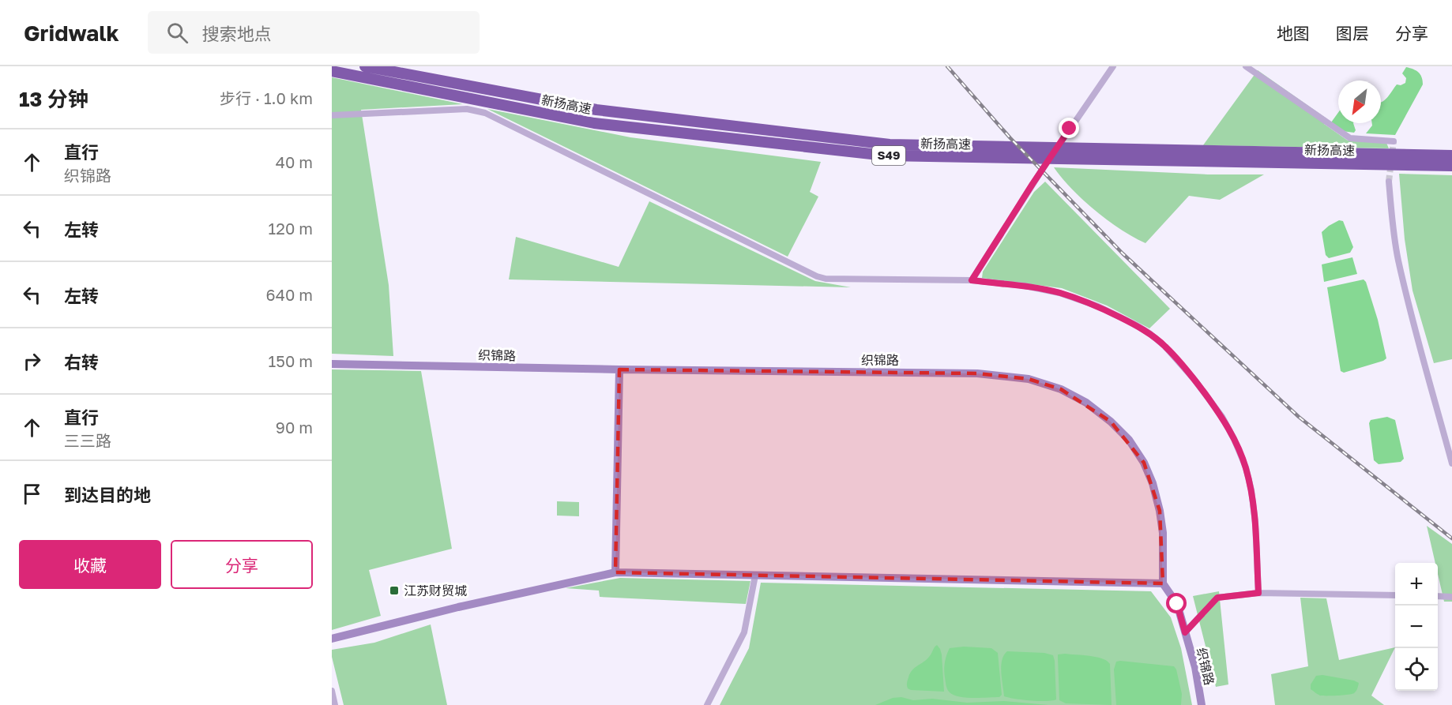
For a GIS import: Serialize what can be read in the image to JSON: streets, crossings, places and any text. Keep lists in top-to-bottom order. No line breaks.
{"streets":{"highway":["新扬高速","S49"],"street":["织锦路"]},"places":{"transit":["江苏财贸城"]},"north":"bottom left","page":{"header":"Gridwalk","search":"搜索地点","nav":["地图","图层","分享"],"heading":["13 分钟","步行 · 1.0 km"],"list":[["直行","织锦路","40 m"],["左转","120 m"],["左转","640 m"],["右转","150 m"],["直行","三三路","90 m"],"到达目的地"],"buttons":["收藏","分享"],"map_buttons":["+","−"]}}
